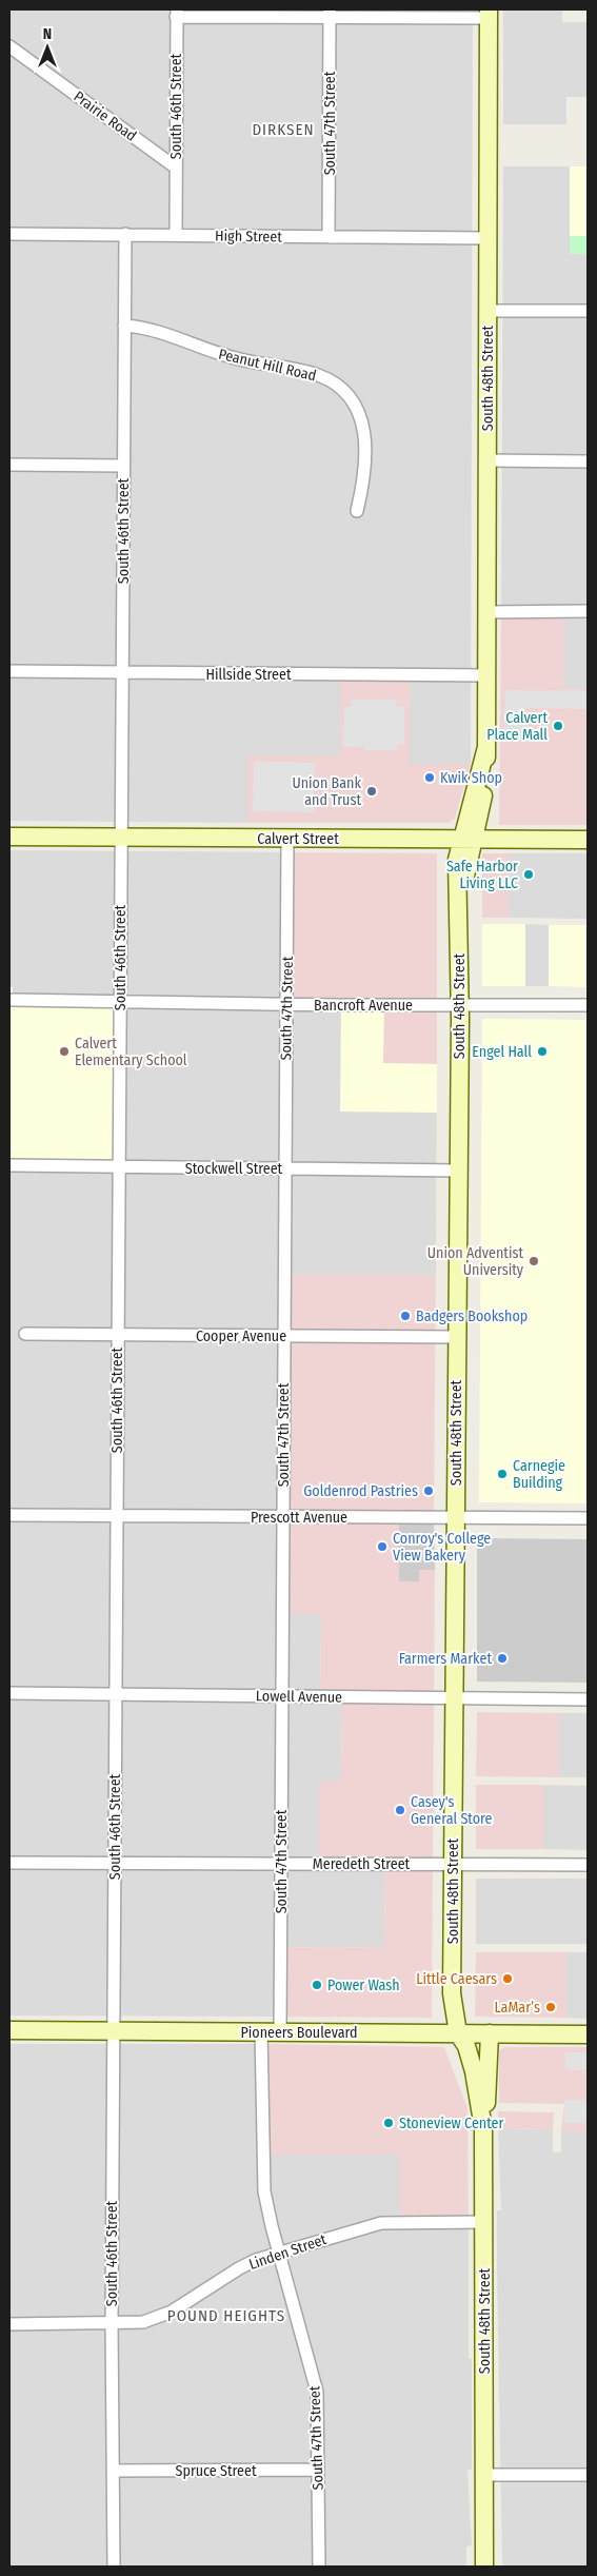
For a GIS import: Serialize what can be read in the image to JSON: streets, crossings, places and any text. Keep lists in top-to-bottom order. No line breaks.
{"streets":{"main road":["South 48th Street","Calvert Street","Pioneers Boulevard"],"street":["South 46th Street","Prairie Road","South 47th Street","High Street","Peanut Hill Road","Hillside Street","Bancroft Avenue","Stockwell Street","Cooper Avenue","Prescott Avenue","Lowell Avenue","Meredeth Street","Linden Street","Spruce Street"]},"crossings":[["South 46th Street","Prairie Road"],["South 46th Street","High Street"],["South 46th Street","Peanut Hill Road"],["South 46th Street","Hillside Street"],["South 46th Street","Calvert Street"],["South 46th Street","Bancroft Avenue"],["South 46th Street","Stockwell Street"],["South 46th Street","Cooper Avenue"],["South 46th Street","Prescott Avenue"],["South 46th Street","Lowell Avenue"],["South 46th Street","Meredeth Street"],["South 46th Street","Pioneers Boulevard"],["South 46th Street","Linden Street"],["South 46th Street","Spruce Street"],["South 47th Street","High Street"],["South 47th Street","Calvert Street"],["South 47th Street","Bancroft Avenue"],["South 47th Street","Stockwell Street"],["South 47th Street","Cooper Avenue"],["South 47th Street","Prescott Avenue"],["South 47th Street","Lowell Avenue"],["South 47th Street","Meredeth Street"],["South 47th Street","Pioneers Boulevard"],["South 47th Street","Linden Street"],["South 47th Street","Spruce Street"],["High Street","South 48th Street"],["South 48th Street","Hillside Street"],["South 48th Street","Calvert Street"],["South 48th Street","Bancroft Avenue"],["South 48th Street","Stockwell Street"],["South 48th Street","Cooper Avenue"],["South 48th Street","Prescott Avenue"],["South 48th Street","Lowell Avenue"],["South 48th Street","Meredeth Street"],["South 48th Street","Pioneers Boulevard"],["South 48th Street","Linden Street"]],"districts":["DIRKSEN","POUND HEIGHTS"],"places":["Calvert Place Mall","Kwik Shop","Union Bank and Trust","Safe Harbor Living LLC","Calvert Elementary School","Engel Hall","Union Adventist University","Badgers Bookshop","Carnegie Building","Goldenrod Pastries","Conroy's College View Bakery","Farmers Market","Casey's General Store","Little Caesars","Power Wash","LaMar’s","Stoneview Center"],"north":"top"}
